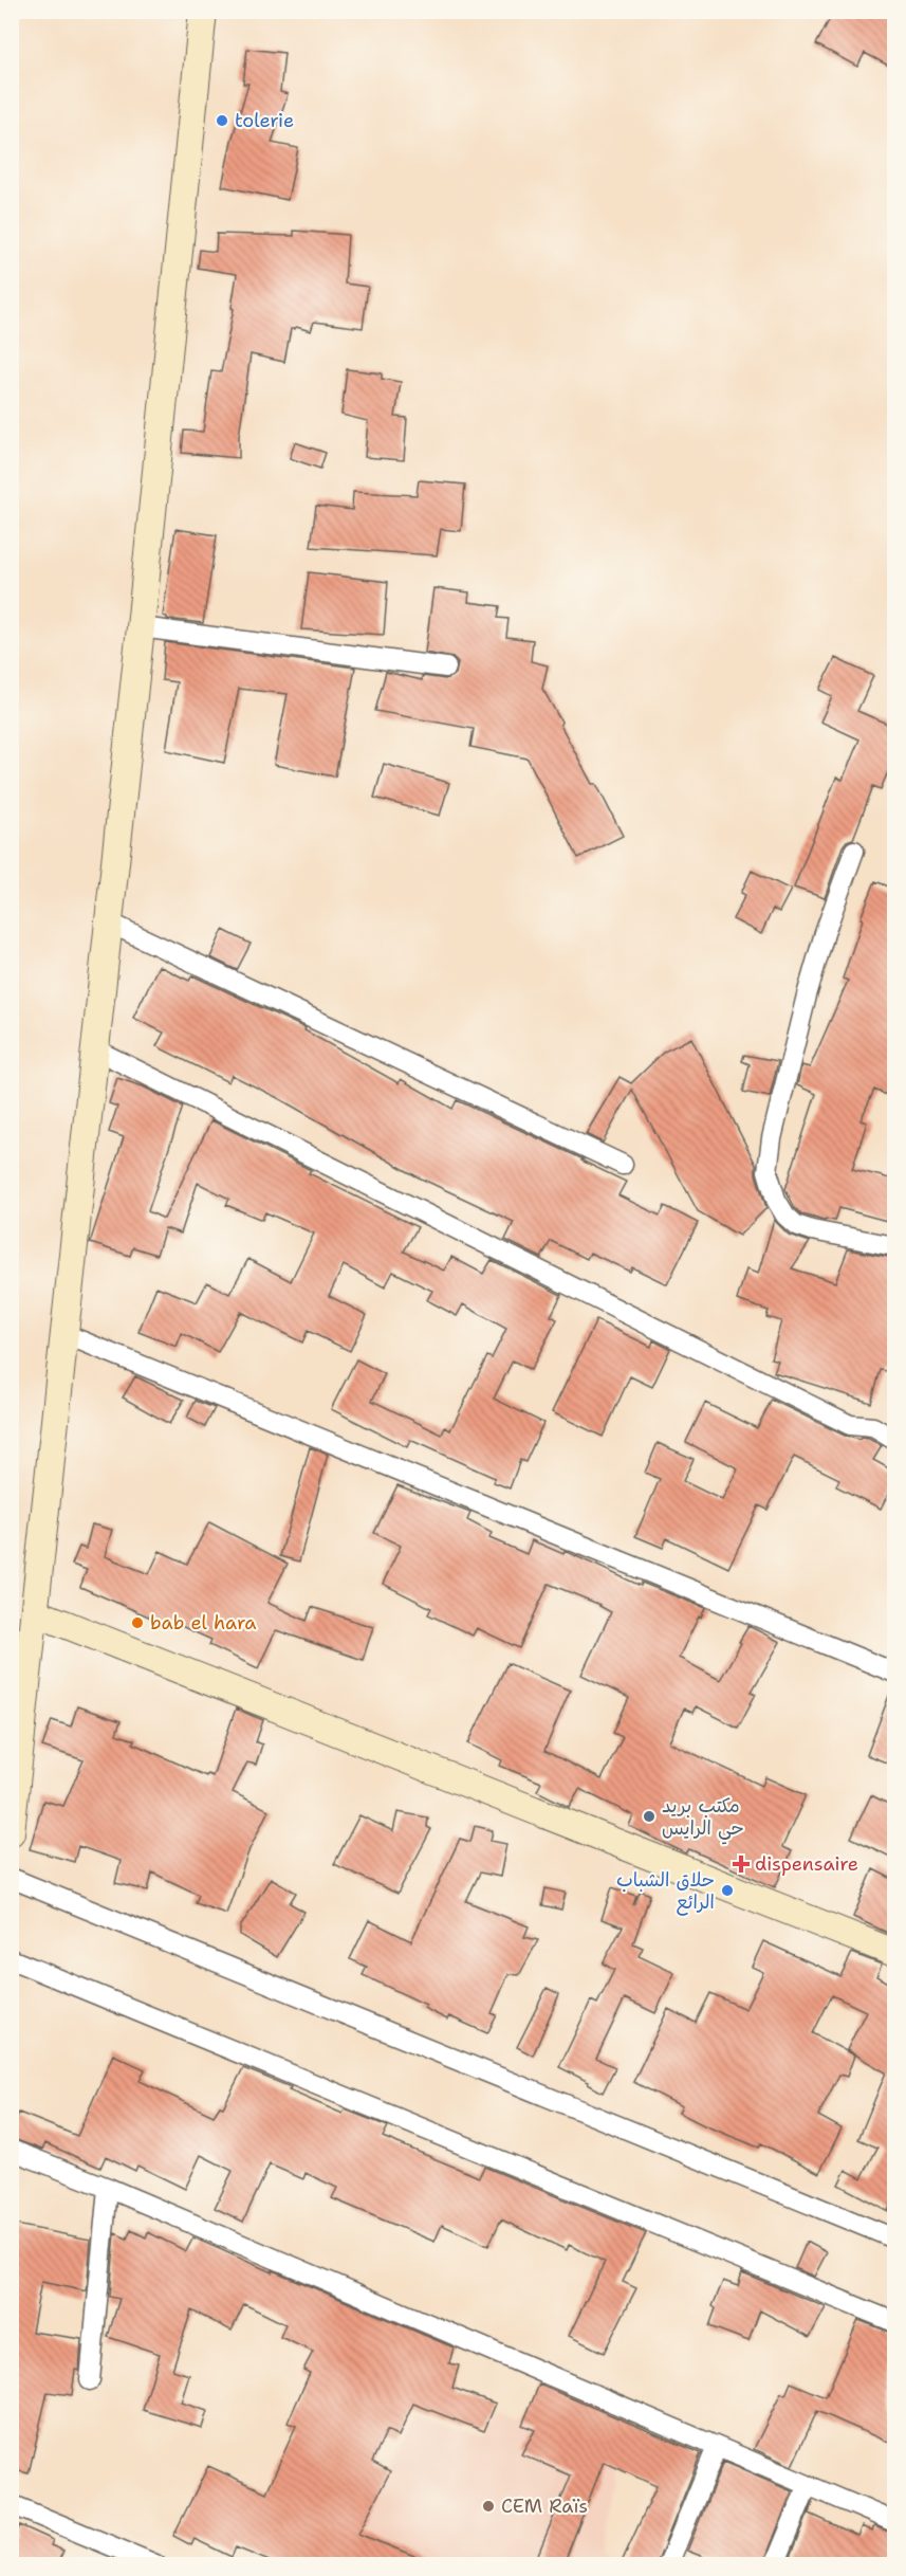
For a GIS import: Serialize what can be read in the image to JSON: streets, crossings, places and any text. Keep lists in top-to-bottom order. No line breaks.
{"places":{"other":["tolerie","bab el hara","مكتب بريد حي الرايس","حلاق الشباب الرائع","CEM Raïs"],"health":["dispensaire"]}}
